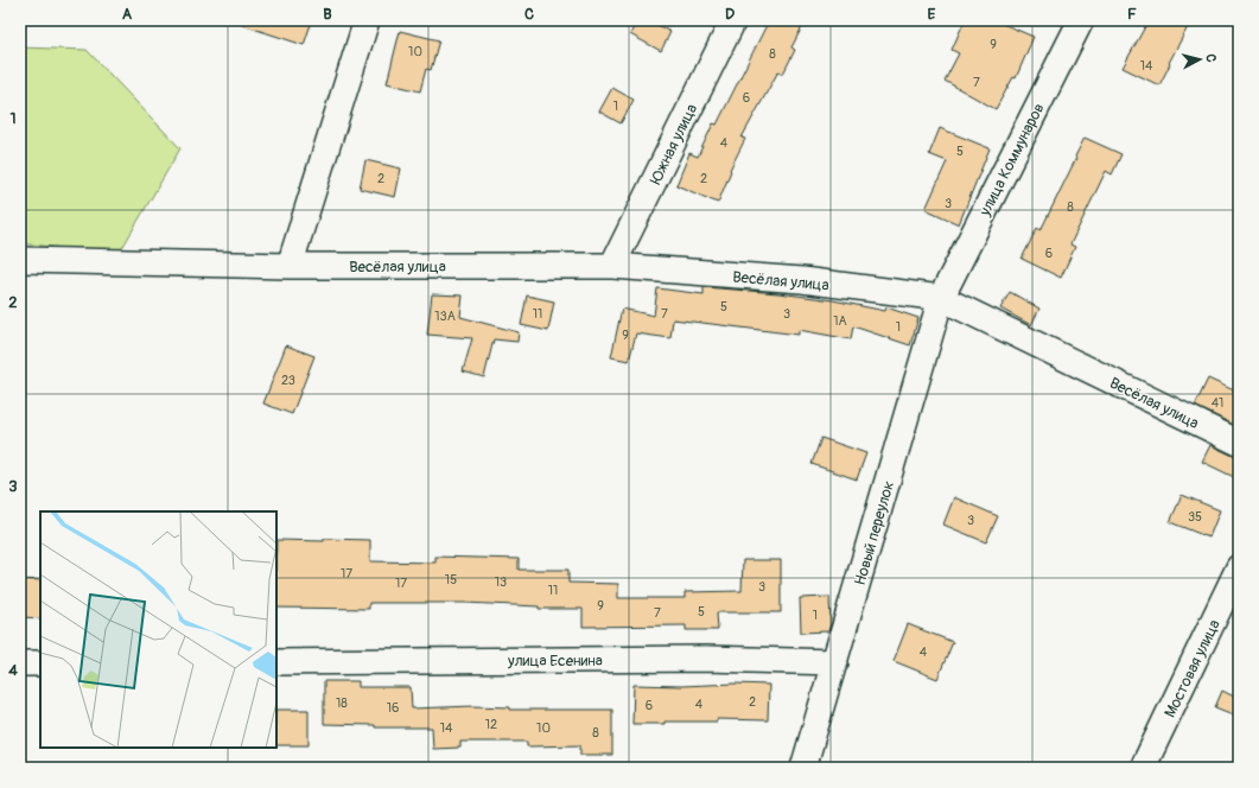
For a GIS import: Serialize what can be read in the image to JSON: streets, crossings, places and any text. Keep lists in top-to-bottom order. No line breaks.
{"streets":{"street":["Южная улица","улица Коммунаров","Весёлая улица","Новый переулок","улица Есенина","Мостовая улица"]},"crossings":[["Южная улица","Весёлая улица"],["улица Коммунаров","Весёлая улица"],["улица Коммунаров","Новый переулок"],["Весёлая улица","Новый переулок"],["Новый переулок","улица Есенина"]],"house_numbers":["9","10","8","14","7","6","1","4","5","2","2","3","8","6","5","11","7","3","13А","1А","1","9","23","41","35","3","17","15","13","17","3","11","9","5","7","1","4","2","18","4","6","16","12","14","10","8"],"north":"right","grid":{"columns":["A","B","C","D","E","F"],"rows":["1","2","3","4"]}}
